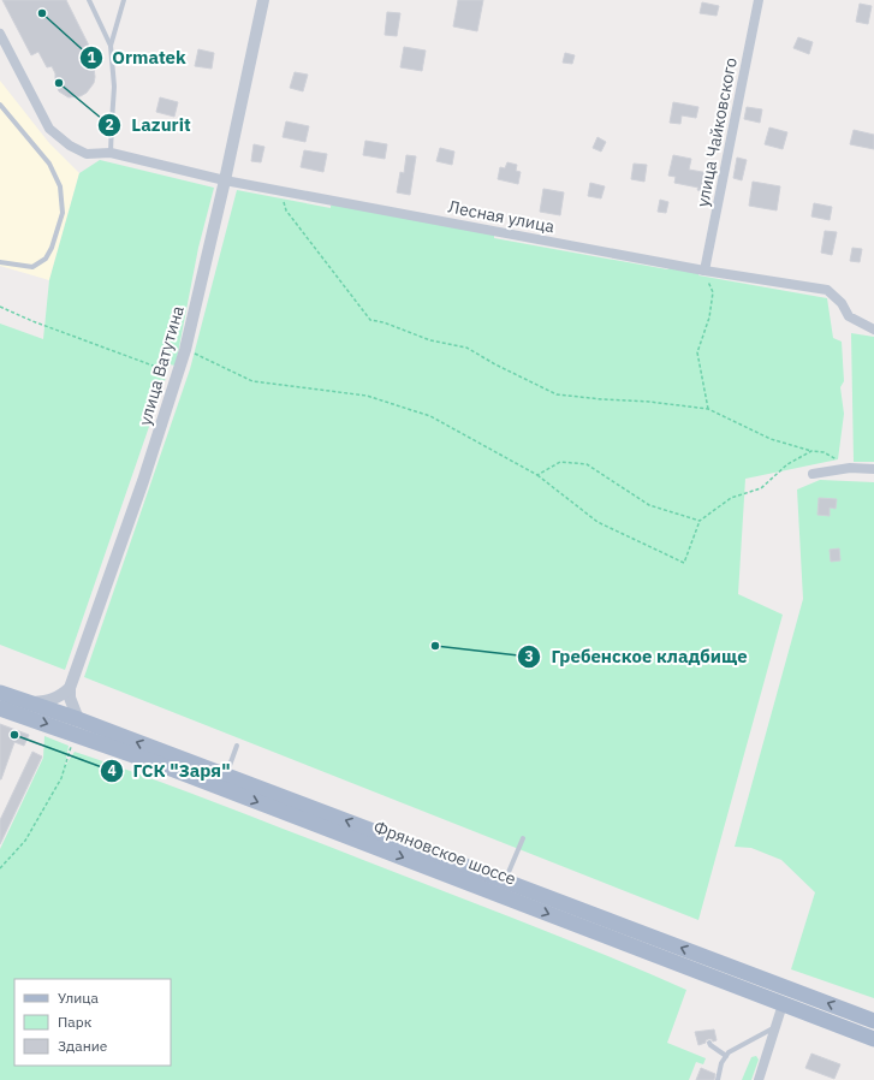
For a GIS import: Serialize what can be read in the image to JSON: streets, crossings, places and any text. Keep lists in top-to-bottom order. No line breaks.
{"streets":{"main road":["Фряновское шоссе"],"street":["улица Чайковского","Лесная улица","улица Ватутина"]},"crossings":[["улица Чайковского","Лесная улица"],["Лесная улица","улица Ватутина"]],"places":["Ormatek","Lazurit","Гребенское кладбище","ГСК \"Заря\""],"legend":["Улица","Парк","Здание"]}
